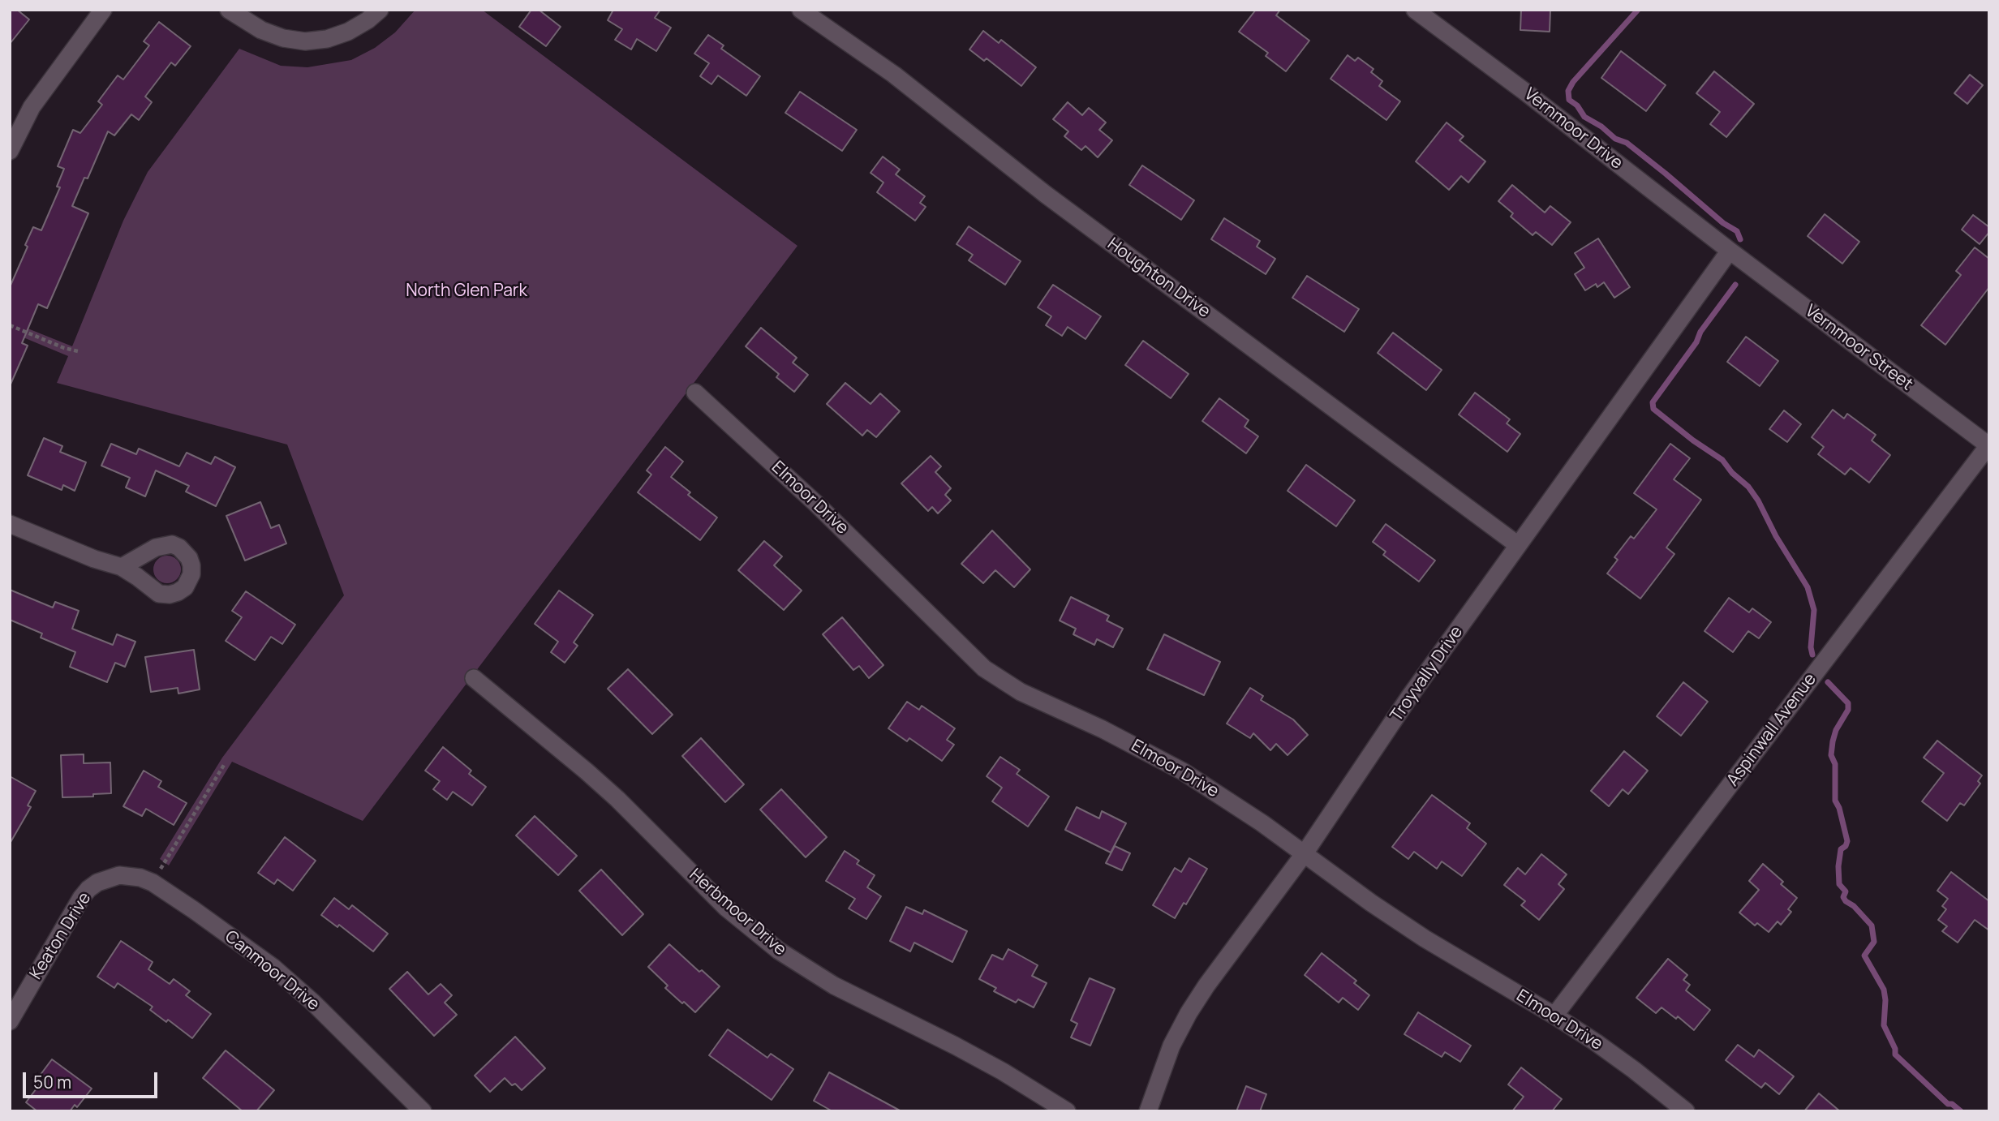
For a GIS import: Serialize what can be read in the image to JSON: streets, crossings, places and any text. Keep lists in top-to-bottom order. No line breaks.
{"streets":{"street":["Vernmoor Drive","Houghton Drive","Vernmoor Street","Elmoor Drive","Troyvally Drive","Aspinwall Avenue","Herbmoor Drive","Keaton Drive","Canmoor Drive"]},"crossings":[["Vernmoor Drive","Vernmoor Street"],["Vernmoor Drive","Troyvally Drive"],["Houghton Drive","Troyvally Drive"],["Vernmoor Street","Troyvally Drive"],["Vernmoor Street","Aspinwall Avenue"],["Elmoor Drive","Troyvally Drive"],["Elmoor Drive","Aspinwall Avenue"],["Keaton Drive","Canmoor Drive"]],"parks":["North Glen Park"],"scale_bar":"50 m"}
